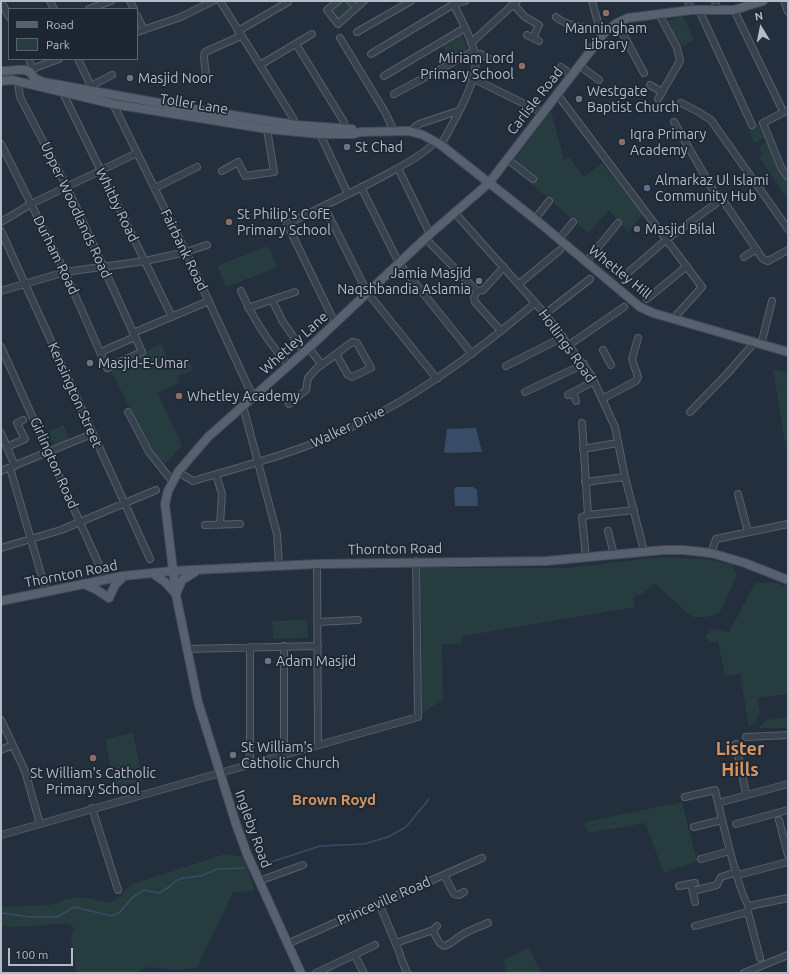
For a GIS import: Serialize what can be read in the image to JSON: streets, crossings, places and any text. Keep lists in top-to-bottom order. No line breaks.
{"streets":{"main road":["Carlisle Road","Toller Lane","Whetley Hill","Whetley Lane","Thornton Road","Ingleby Road"],"street":["Whitby Road","Upper Woodlands Road","Fairbank Road","Durham Road","Hollings Road","Kensington Street","Walker Drive","Girlington Road","Princeville Road"]},"crossings":[["Carlisle Road","Toller Lane"],["Carlisle Road","Whetley Hill"],["Carlisle Road","Whetley Lane"],["Toller Lane","Whitby Road"],["Toller Lane","Upper Woodlands Road"],["Toller Lane","Fairbank Road"],["Toller Lane","Whetley Hill"],["Toller Lane","Whetley Lane"],["Upper Woodlands Road","Durham Road"],["Fairbank Road","Whetley Lane"],["Whetley Hill","Whetley Lane"],["Whetley Lane","Hollings Road"],["Whetley Lane","Walker Drive"],["Whetley Lane","Thornton Road"],["Whetley Lane","Ingleby Road"],["Hollings Road","Walker Drive"],["Hollings Road","Thornton Road"],["Girlington Road","Thornton Road"],["Thornton Road","Ingleby Road"],["Ingleby Road","Princeville Road"]],"districts":["Lister Hills","Brown Royd"],"places":["Manningham Library","Miriam Lord Primary School","Masjid Noor","Westgate Baptist Church","Iqra Primary Academy","St Chad","Almarkaz Ul Islami Community Hub","St Philip's CofE Primary School","Masjid Bilal","Jamia Masjid Naqshbandia Aslamia","Masjid-E-Umar","Whetley Academy","Adam Masjid","St William's Catholic Church","St William's Catholic Primary School"],"legend":["Road","Park"],"scale_bar":"100 m","north":"top"}
